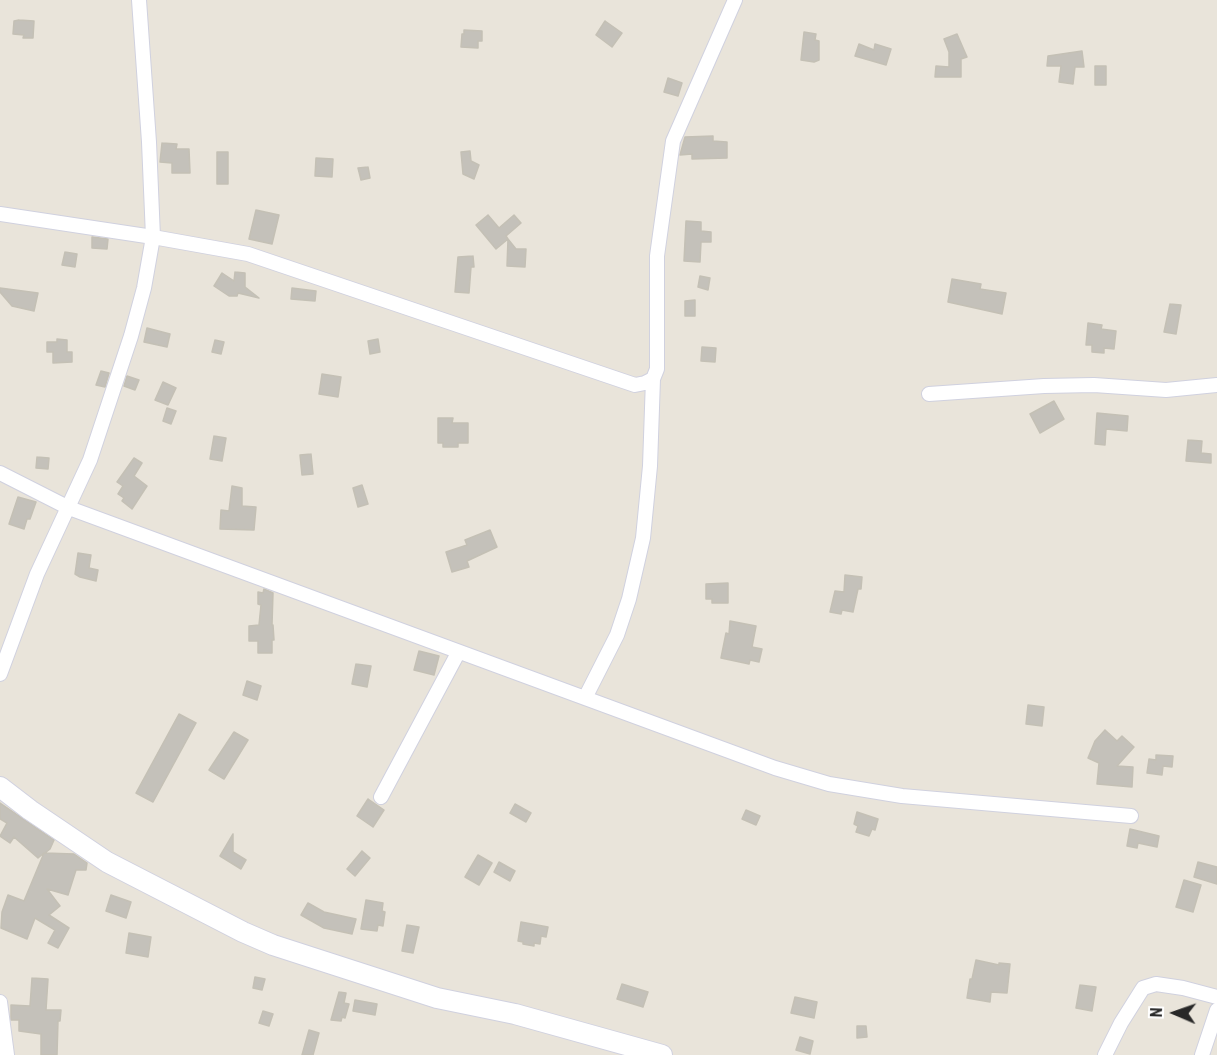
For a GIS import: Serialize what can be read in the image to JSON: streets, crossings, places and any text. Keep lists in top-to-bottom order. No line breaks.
{"north":"left"}
